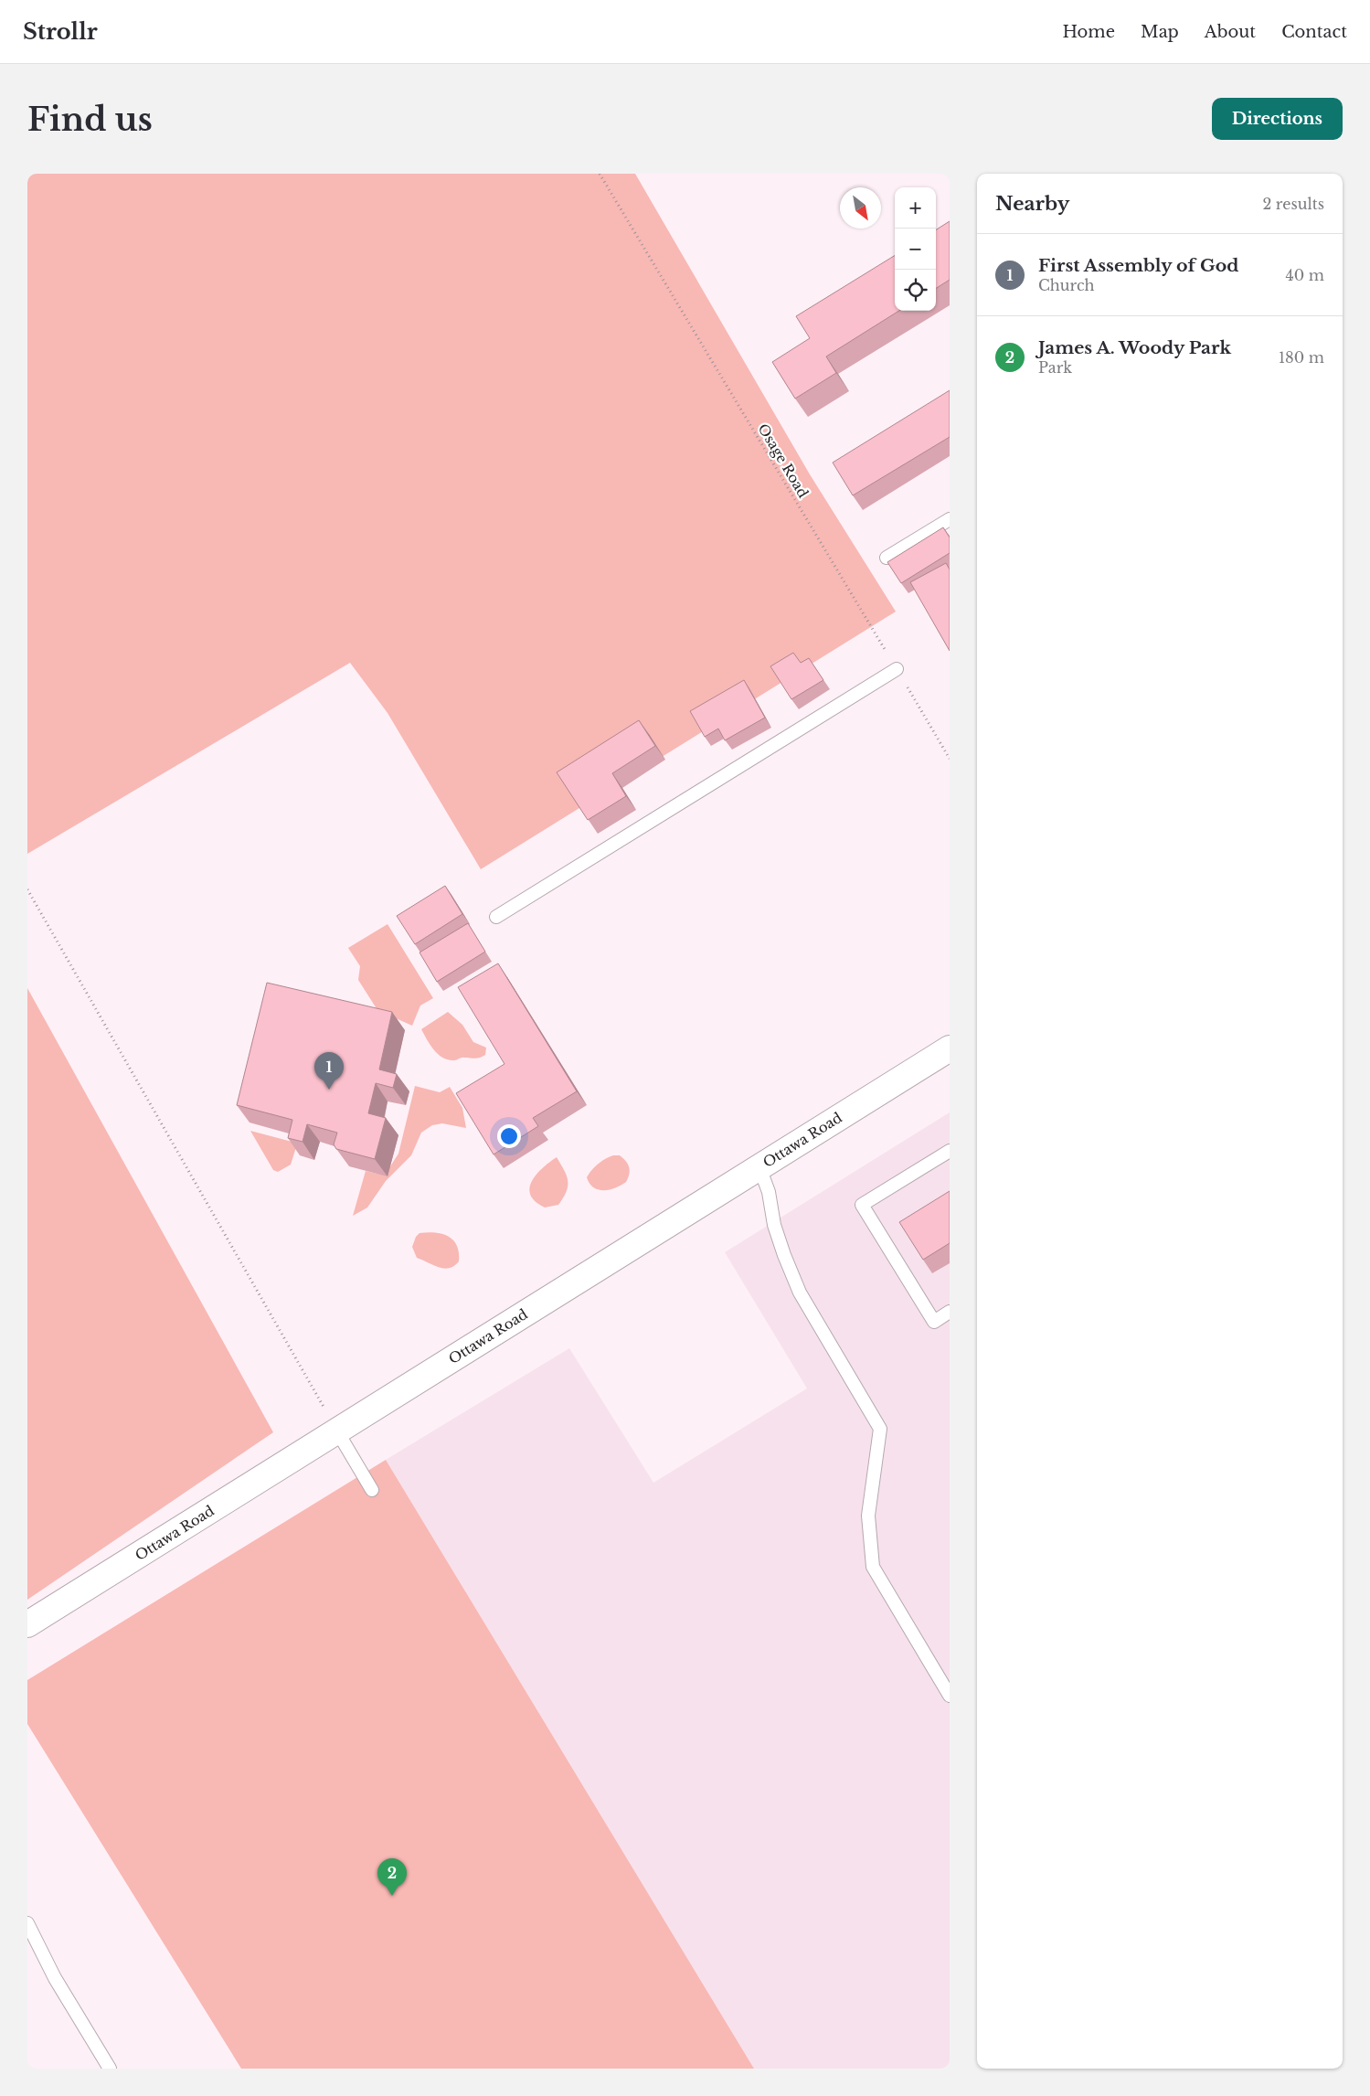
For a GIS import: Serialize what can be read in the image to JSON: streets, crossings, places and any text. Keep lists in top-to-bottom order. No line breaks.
{"streets":{"street":["Ottawa Road"],"path":["Osage Road"]},"north":"bottom right","page":{"header":"Strollr","nav":["Home","Map","About","Contact"],"buttons":"Directions","title":"Find us","heading":["Nearby","2 results"],"map_buttons":["+","−"],"list":[{"mark":"1","name":"First Assembly of God","note":"Church","value":"40 m"},{"mark":"2","name":"James A. Woody Park","note":"Park","value":"180 m"}],"pins":["1","2"]}}
